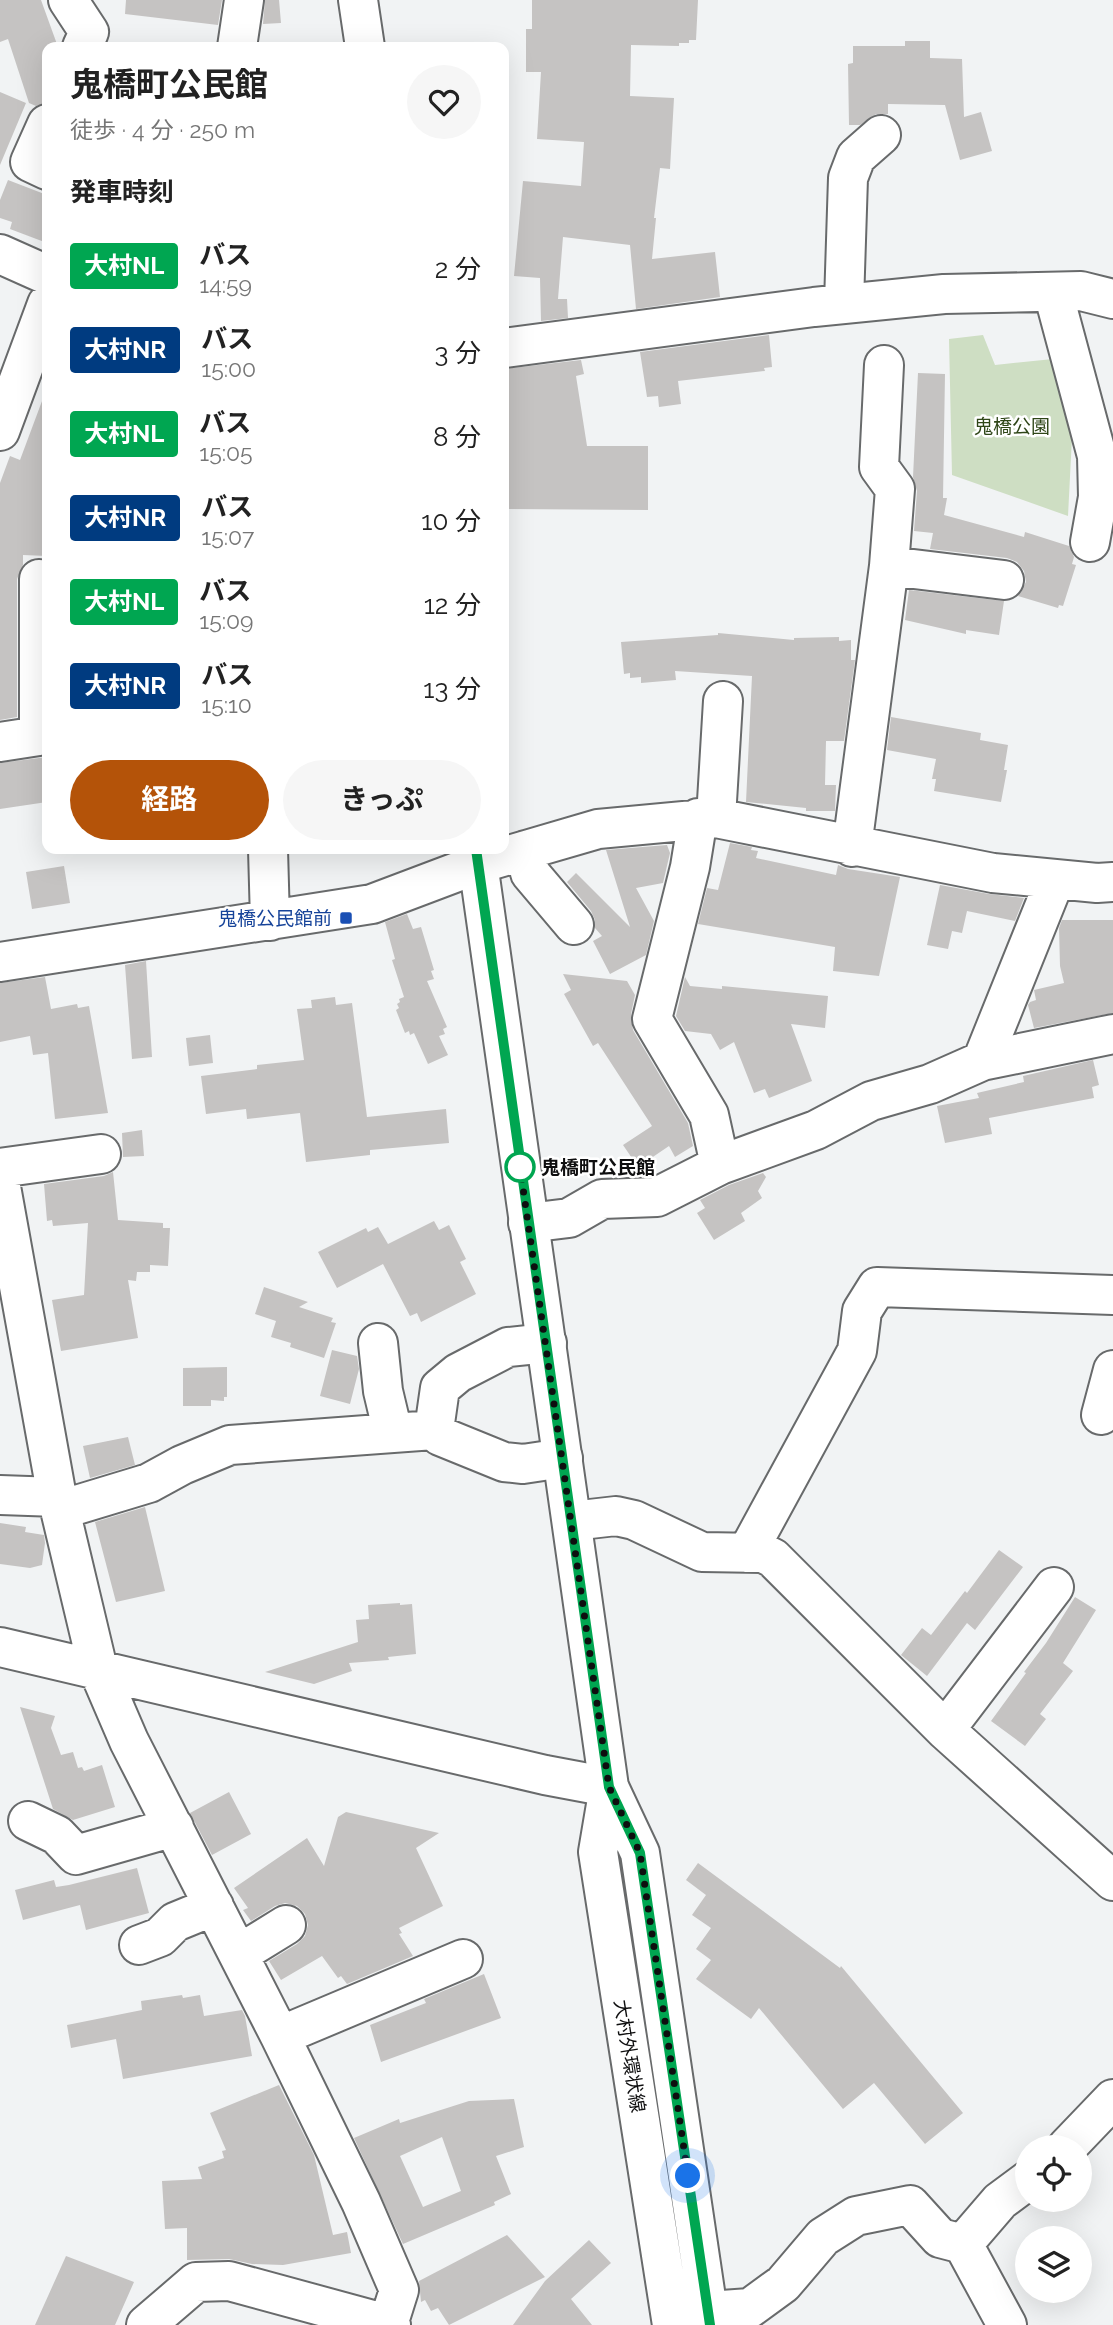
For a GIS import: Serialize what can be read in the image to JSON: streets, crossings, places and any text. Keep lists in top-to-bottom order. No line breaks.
{"streets":{"street":["大村外環状線"]},"parks":["鬼橋公園"],"places":{"transit":["鬼橋公民館前"],"other":["鬼橋町公民館"]},"lines":["bus line 大村NL"],"page":{"heading":[["鬼橋町公民館","徒歩 · 4 分 · 250 m"],"発車時刻"],"list":[{"mark":"大村NL","name":"バス","note":"14:59","value":"2 分"},{"mark":"大村NR","name":"バス","note":"15:00","value":"3 分"},{"mark":"大村NL","name":"バス","note":"15:05","value":"8 分"},{"mark":"大村NR","name":"バス","note":"15:07","value":"10 分"},{"mark":"大村NL","name":"バス","note":"15:09","value":"12 分"},{"mark":"大村NR","name":"バス","note":"15:10","value":"13 分"}],"buttons":["経路","きっぷ"]}}
